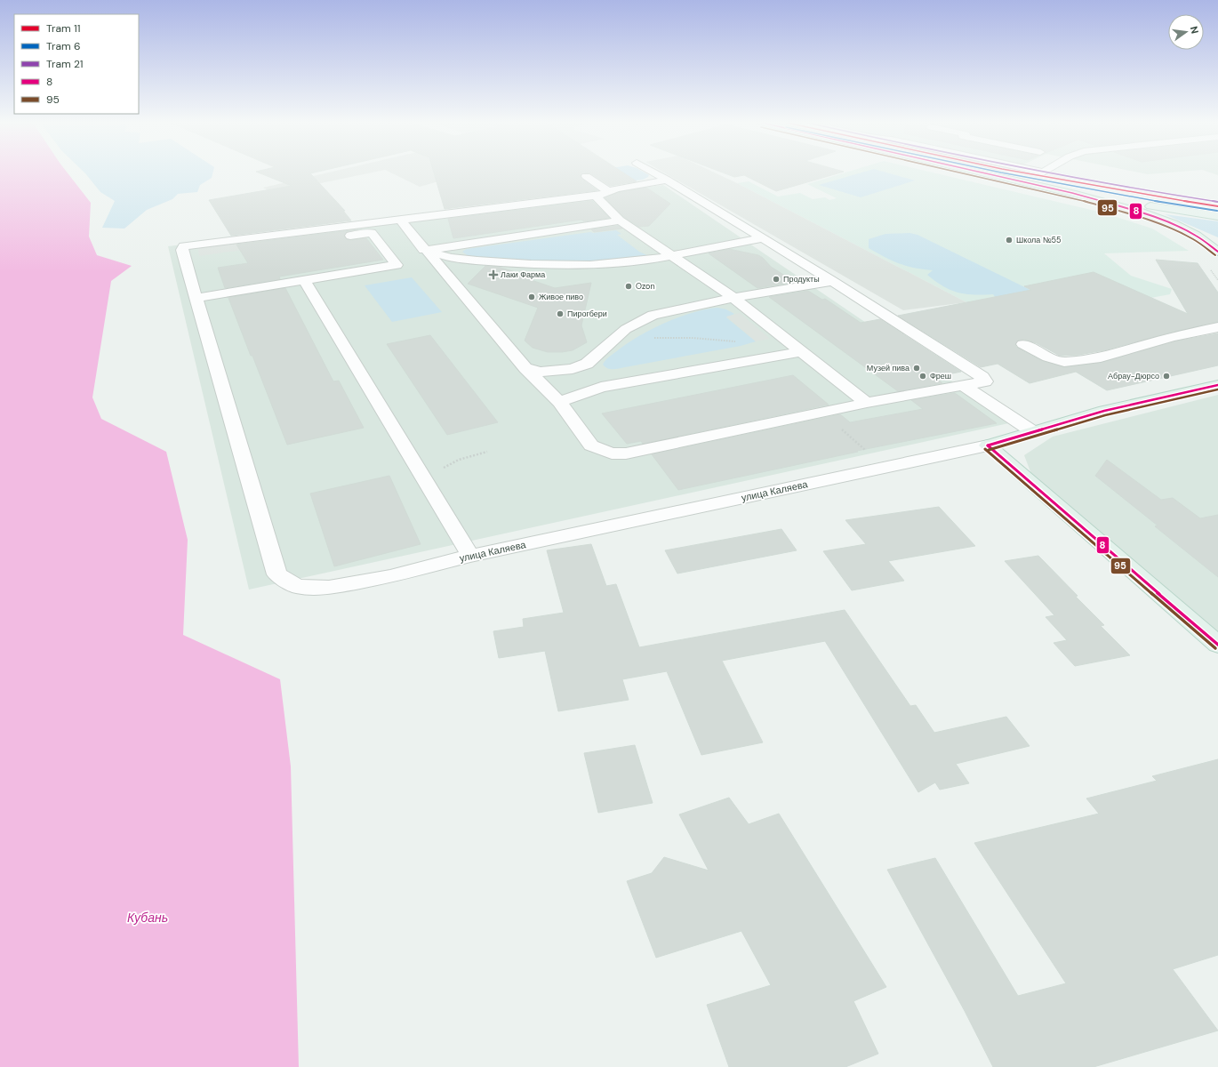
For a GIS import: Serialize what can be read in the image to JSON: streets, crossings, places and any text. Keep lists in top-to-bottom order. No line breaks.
{"streets":{"main road":["улица Каляева"]},"water":["Кубань"],"places":{"other":["Школа №55","Продукты","Ozon","Живое пиво","Пирогбери","Музей пива","Фреш","Абрау-Дюрсо"],"health":["Лаки Фарма"]},"lines":["tram line 11","tram line 6","tram line 21","transit line 8","transit line 95"],"legend":["Tram 11","Tram 6","Tram 21","8","95"],"north":"right"}
